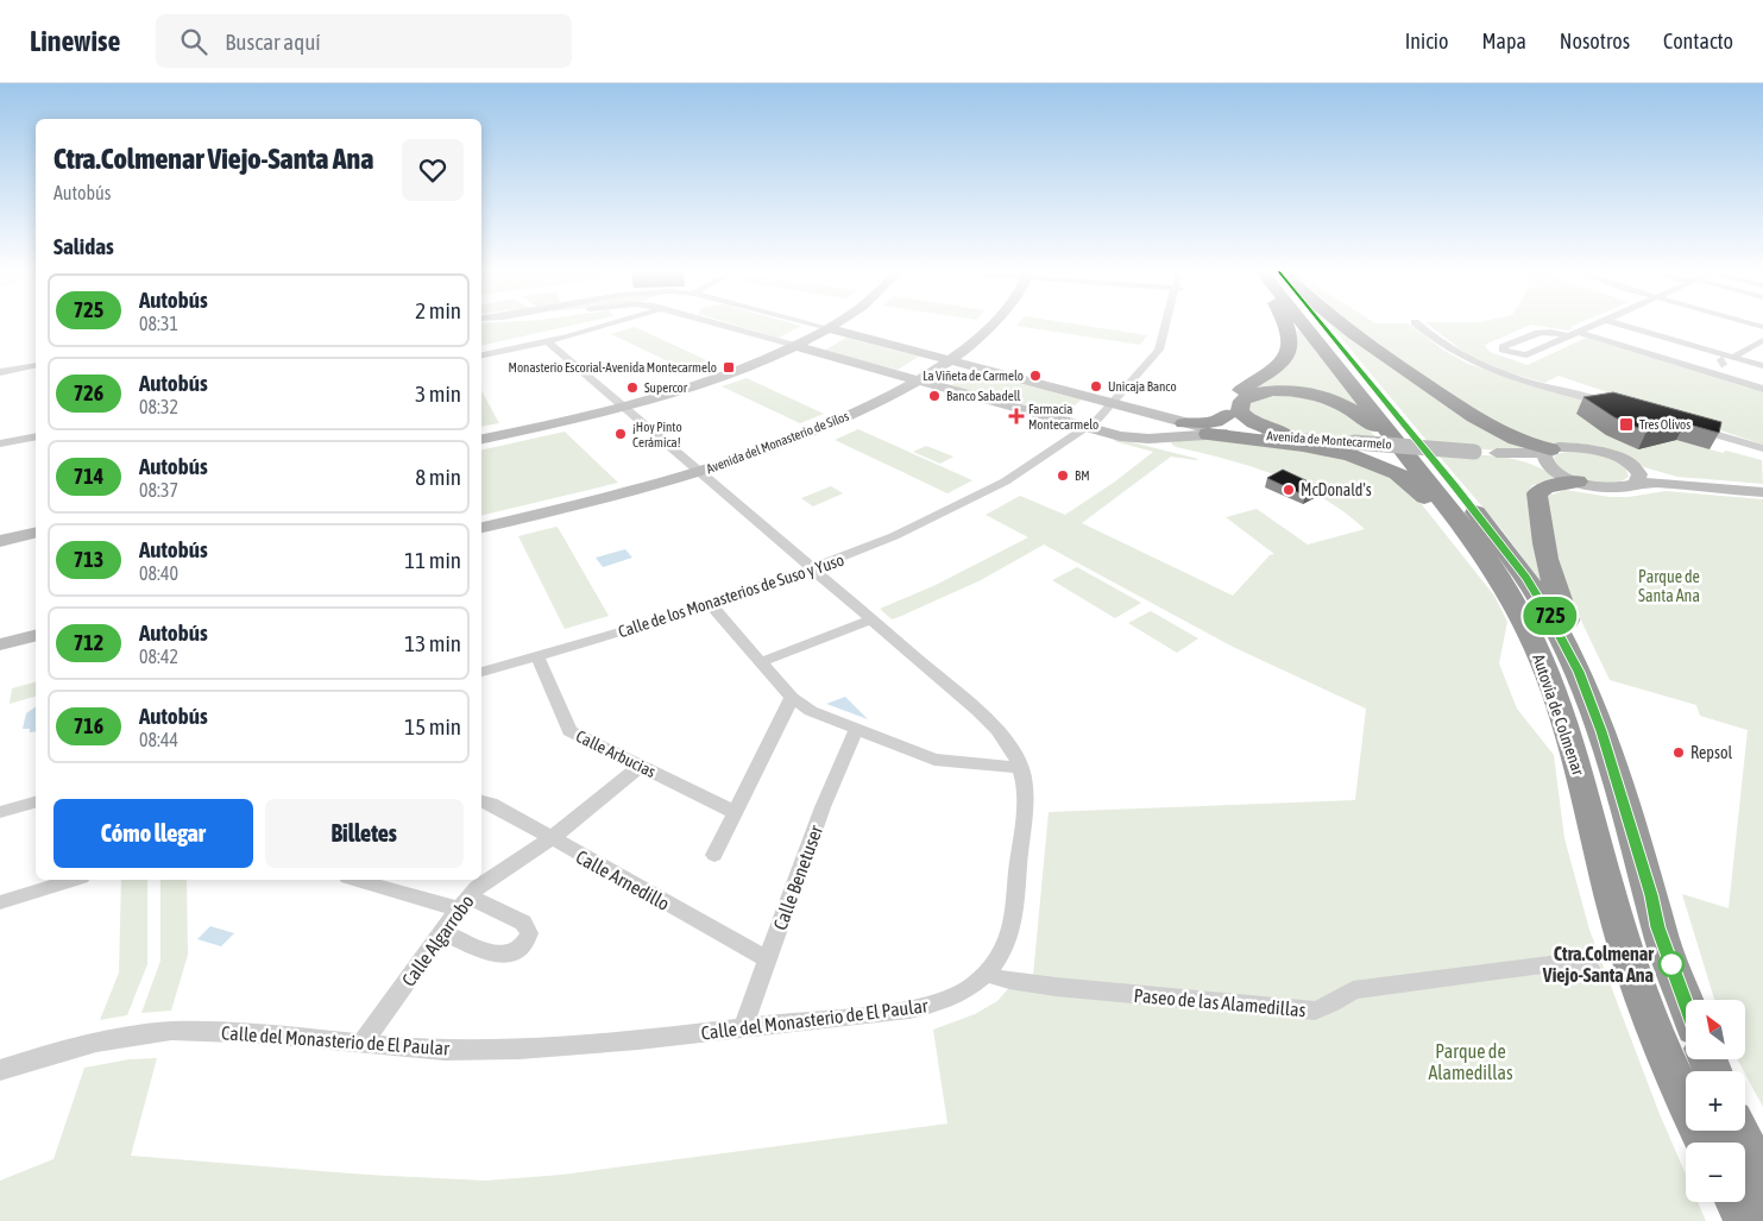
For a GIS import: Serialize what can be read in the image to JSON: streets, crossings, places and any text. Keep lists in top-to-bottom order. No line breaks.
{"streets":{"highway":["Autovía de Colmenar"],"street":["Avenida de Montecarmelo","Avenida del Monasterio de Silos","Calle de los Monasterios de Suso y Yuso","Calle Arbucias","Calle Benetuser","Calle Arnedillo","Calle Algarrobo","Paseo de las Alamedillas","Calle del Monasterio de El Paular"]},"crossings":[["Avenida de Montecarmelo","Avenida del Monasterio de Silos"],["Avenida de Montecarmelo","Calle de los Monasterios de Suso y Yuso"],["Avenida del Monasterio de Silos","Calle del Monasterio de El Paular"],["Calle de los Monasterios de Suso y Yuso","Calle Arbucias"],["Calle de los Monasterios de Suso y Yuso","Calle del Monasterio de El Paular"],["Calle Arbucias","Calle Algarrobo"],["Calle Benetuser","Calle Arnedillo"],["Calle Benetuser","Calle del Monasterio de El Paular"],["Calle Arnedillo","Calle Algarrobo"],["Calle Algarrobo","Calle del Monasterio de El Paular"],["Paseo de las Alamedillas","Calle del Monasterio de El Paular"]],"parks":["Parque de Santa Ana","Parque de Alamedillas"],"places":{"transit":["Monasterio Escorial-Avenida Montecarmelo","Tres Olivos"],"other":["La Viñeta de Carmelo","Unicaja Banco","Supercor","Banco Sabadell","¡Hoy Pinto Cerámica!","BM","McDonald's","Repsol","Ctra.Colmenar Viejo-Santa Ana"],"health":["Farmacia Montecarmelo"]},"lines":["bus line 725"],"north":"top left","page":{"header":"Linewise","search":"Buscar aquí","nav":["Inicio","Mapa","Nosotros","Contacto"],"on_map":"725","heading":[["Ctra.Colmenar Viejo-Santa Ana","Autobús"],"Salidas"],"list":[{"mark":"725","name":"Autobús","note":"08:31","value":"2 min"},{"mark":"726","name":"Autobús","note":"08:32","value":"3 min"},{"mark":"714","name":"Autobús","note":"08:37","value":"8 min"},{"mark":"713","name":"Autobús","note":"08:40","value":"11 min"},{"mark":"712","name":"Autobús","note":"08:42","value":"13 min"},{"mark":"716","name":"Autobús","note":"08:44","value":"15 min"}],"buttons":["Cómo llegar","Billetes"],"map_buttons":["+","−"]}}
